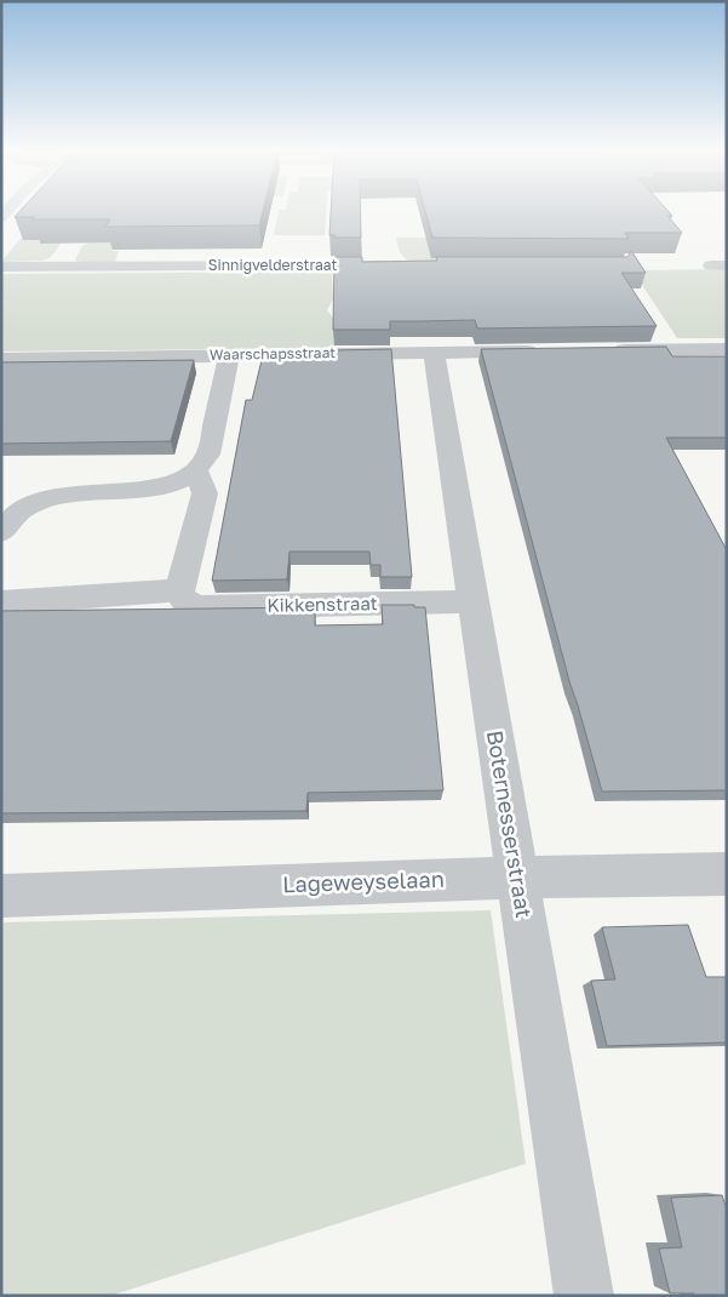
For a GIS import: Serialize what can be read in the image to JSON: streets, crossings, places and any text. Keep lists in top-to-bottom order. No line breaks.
{"streets":{"street":["Sinnigvelderstraat","Waarschapsstraat","Kikkenstraat","Boternesserstraat","Lageweyselaan"]},"crossings":[["Waarschapsstraat","Boternesserstraat"],["Kikkenstraat","Boternesserstraat"],["Boternesserstraat","Lageweyselaan"]]}
